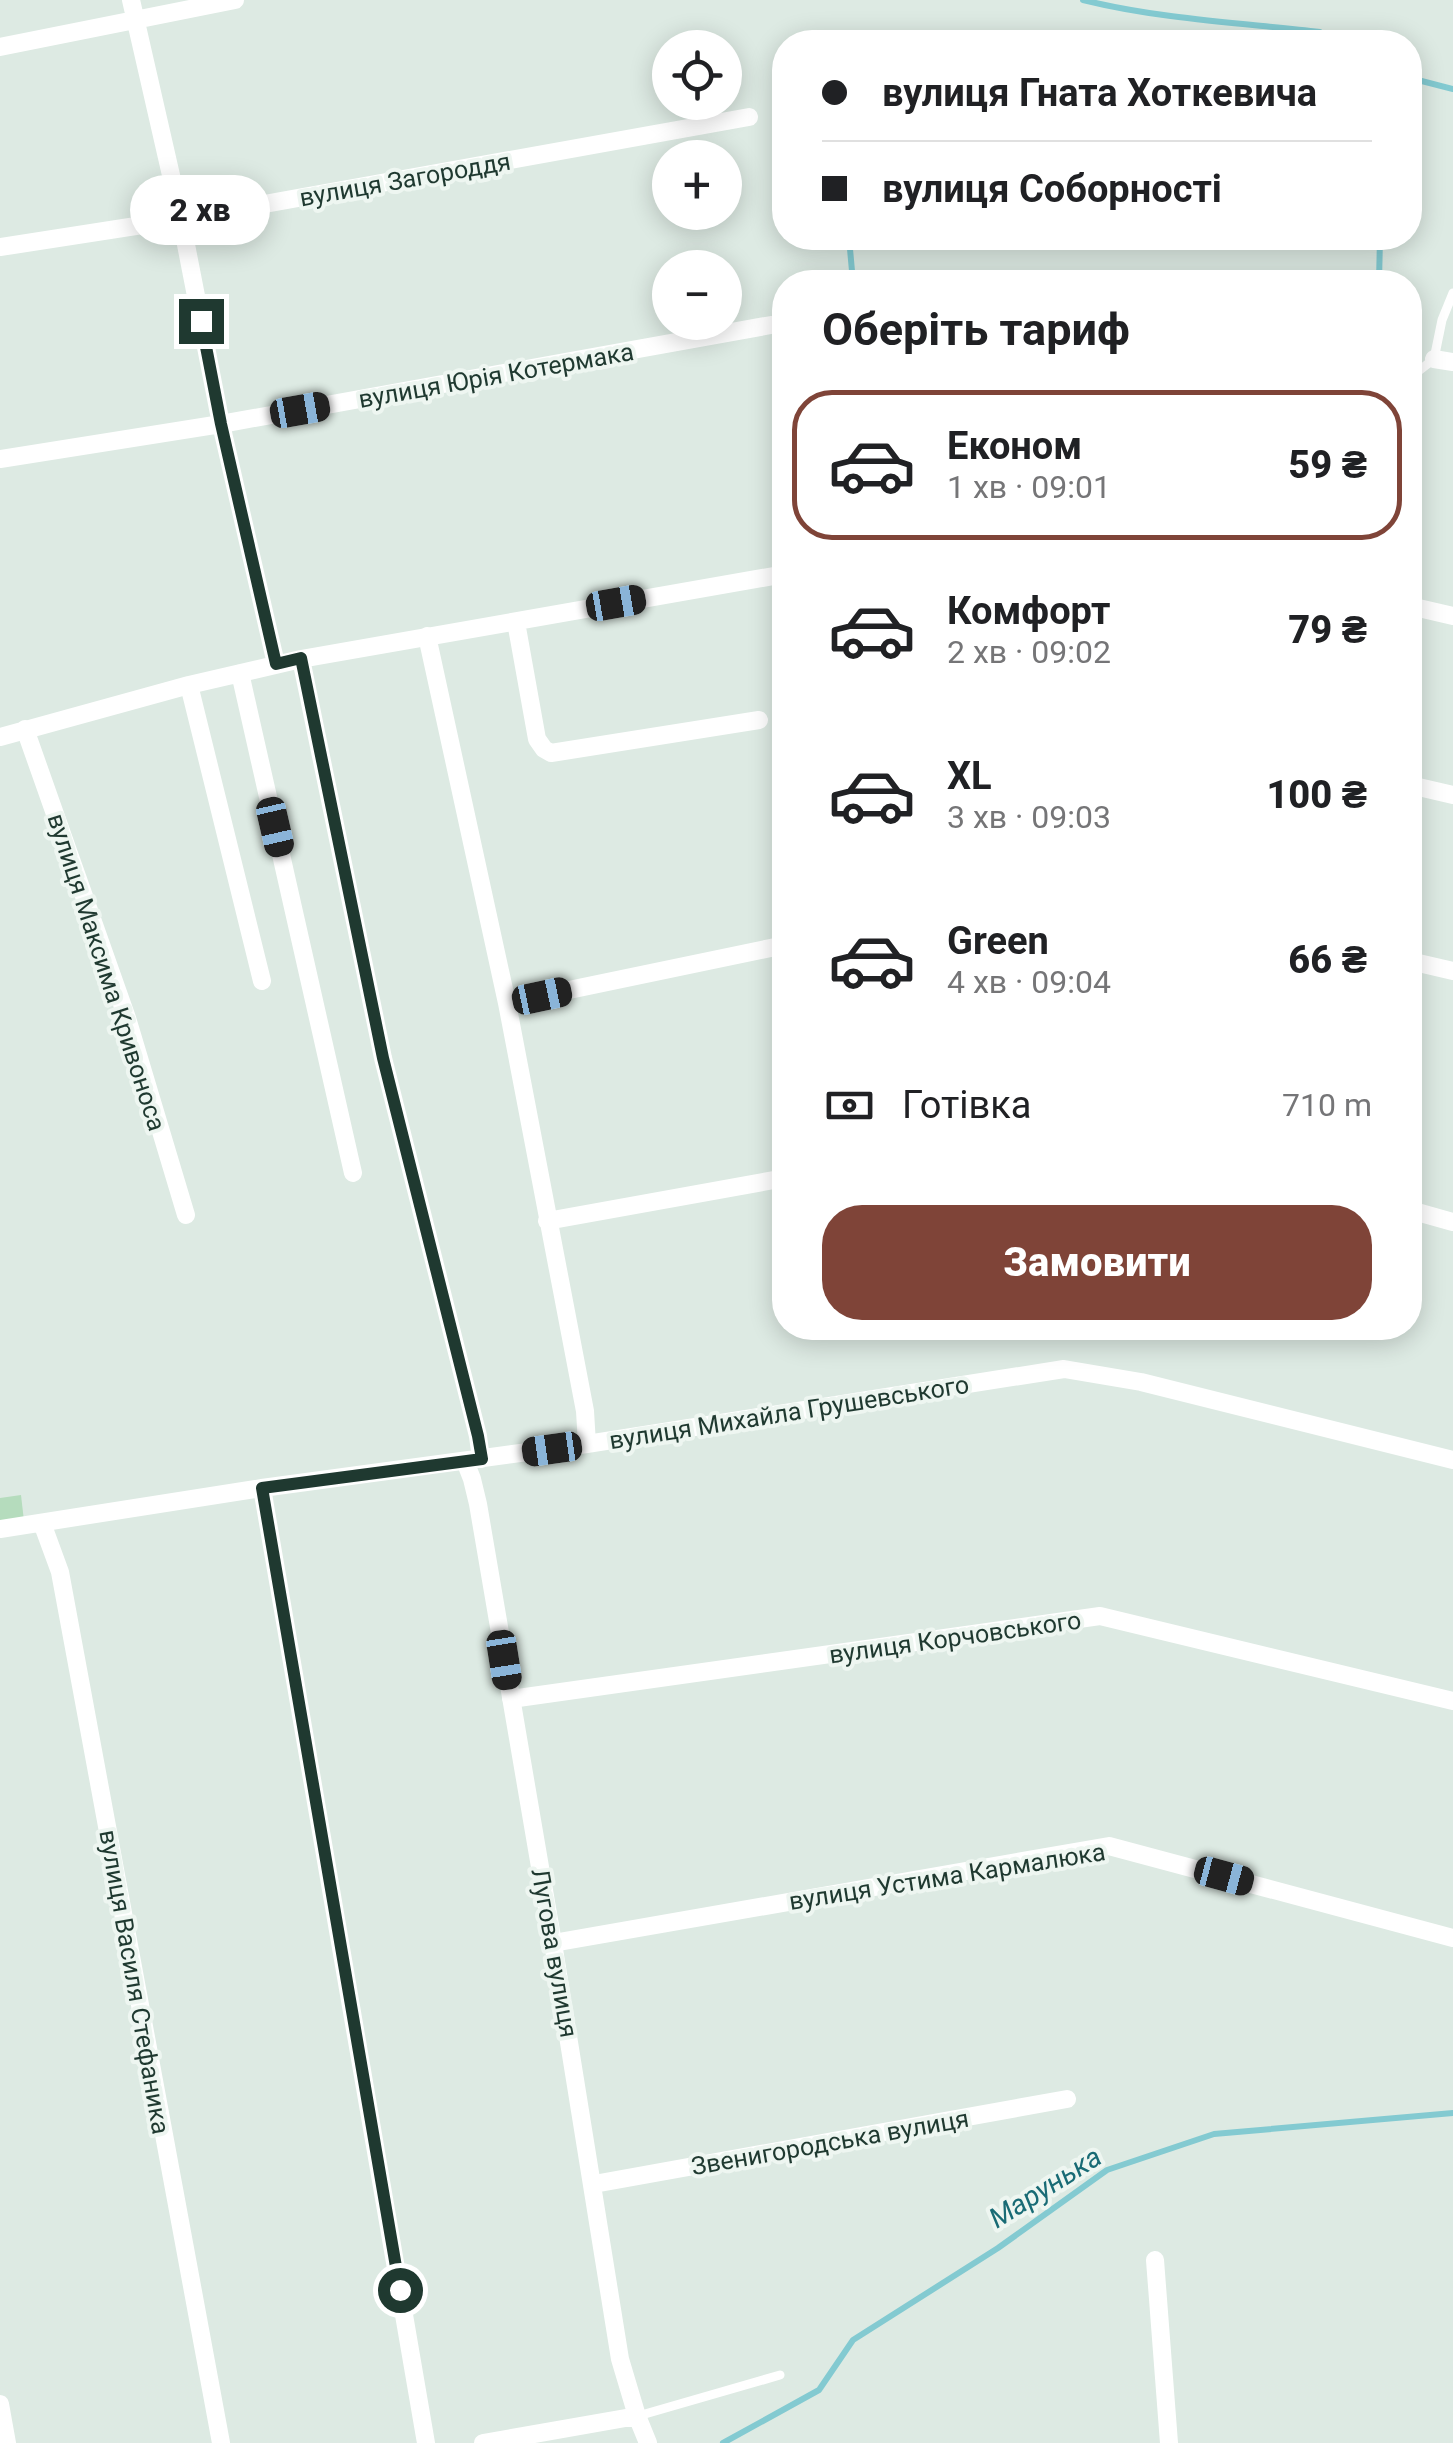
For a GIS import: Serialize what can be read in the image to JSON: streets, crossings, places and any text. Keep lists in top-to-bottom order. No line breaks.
{"streets":{"street":["вулиця Загороддя","вулиця Юрія Котермака","вулиця Максима Кривоноса","вулиця Михайла Грушевського","вулиця Корчовського","вулиця Устима Кармалюка","Лугова вулиця","вулиця Василя Стефаника","Звенигородська вулиця"]},"crossings":[["вулиця Михайла Грушевського","Лугова вулиця"],["вулиця Михайла Грушевського","вулиця Василя Стефаника"],["вулиця Корчовського","Лугова вулиця"],["вулиця Устима Кармалюка","Лугова вулиця"],["Лугова вулиця","Звенигородська вулиця"]],"water":["Марунька"],"page":{"map_buttons":["+","−"],"banner":["вулиця Гната Хоткевича","вулиця Соборності"],"bubble":"2 хв","heading":"Оберіть тариф","list":[{"name":"Економ","note":"1 хв · 09:01","value":"59 ₴"},{"name":"Комфорт","note":"2 хв · 09:02","value":"79 ₴"},{"name":"XL","note":"3 хв · 09:03","value":"100 ₴"},{"name":"Green","note":"4 хв · 09:04","value":"66 ₴"}],"pay":["Готівка","710 m"],"buttons":"Замовити"}}
